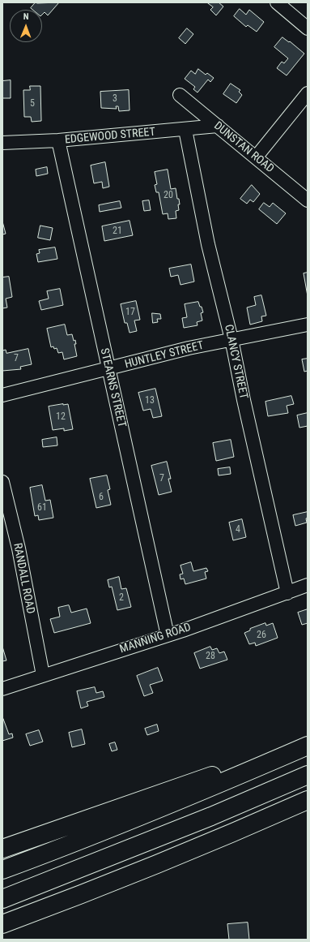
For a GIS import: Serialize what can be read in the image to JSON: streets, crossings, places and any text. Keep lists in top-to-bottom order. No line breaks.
{"streets":{"street":["EDGEWOOD STREET","DUNSTAN ROAD","HUNTLEY STREET","CLANCY STREET","STEARNS STREET","RANDALL ROAD","MANNING ROAD"]},"crossings":[["EDGEWOOD STREET","DUNSTAN ROAD"],["EDGEWOOD STREET","CLANCY STREET"],["EDGEWOOD STREET","STEARNS STREET"],["HUNTLEY STREET","CLANCY STREET"],["HUNTLEY STREET","STEARNS STREET"],["CLANCY STREET","MANNING ROAD"],["STEARNS STREET","MANNING ROAD"],["RANDALL ROAD","MANNING ROAD"]],"house_numbers":["3","5","20","21","17","7","13","12","7","6","61","4","2","26","28"],"north":"top"}
